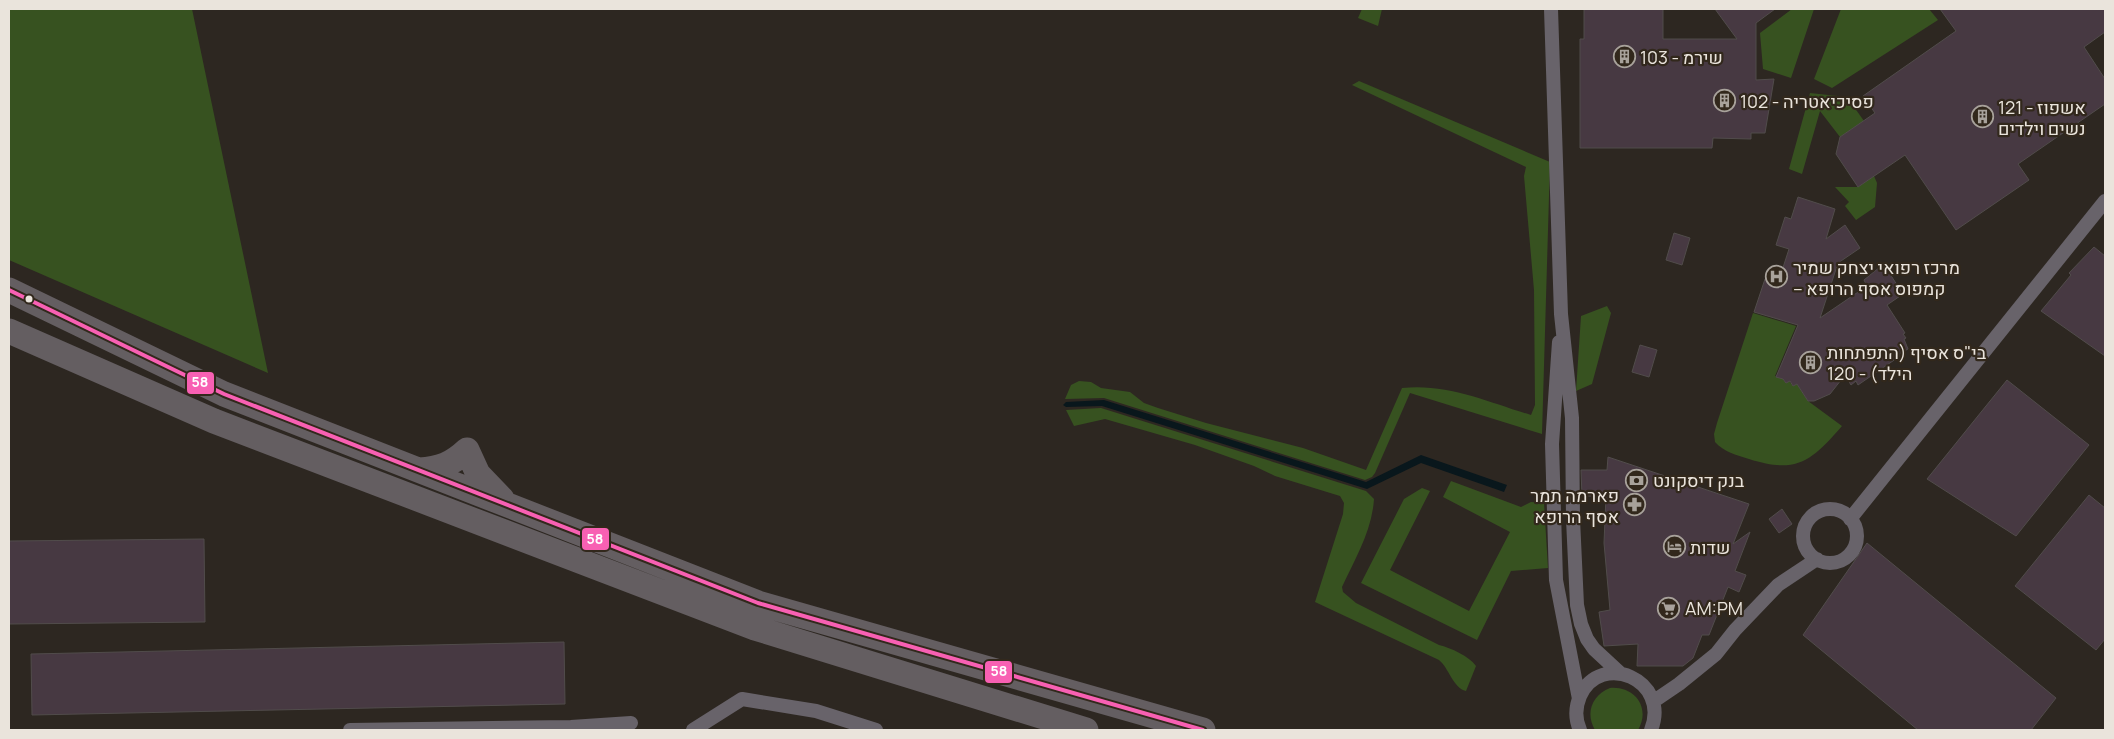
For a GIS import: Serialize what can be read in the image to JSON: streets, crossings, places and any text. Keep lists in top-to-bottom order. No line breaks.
{"places":{"building":["103 - שירמ","102 - פסיכיאטריה","121 - אשפוז נשים וילדים","בי\"ס אסיף (התפתחות הילד) - 120"],"hospital":["מרכז רפואי יצחק שמיר – קמפוס אסף הרופא"],"bank":["בנק דיסקונט"],"pharmacy":["פארמה תמר אסף הרופא"],"hotel":["שדות"],"supermarket":["AM:PM"]},"lines":["transit line 58"]}
